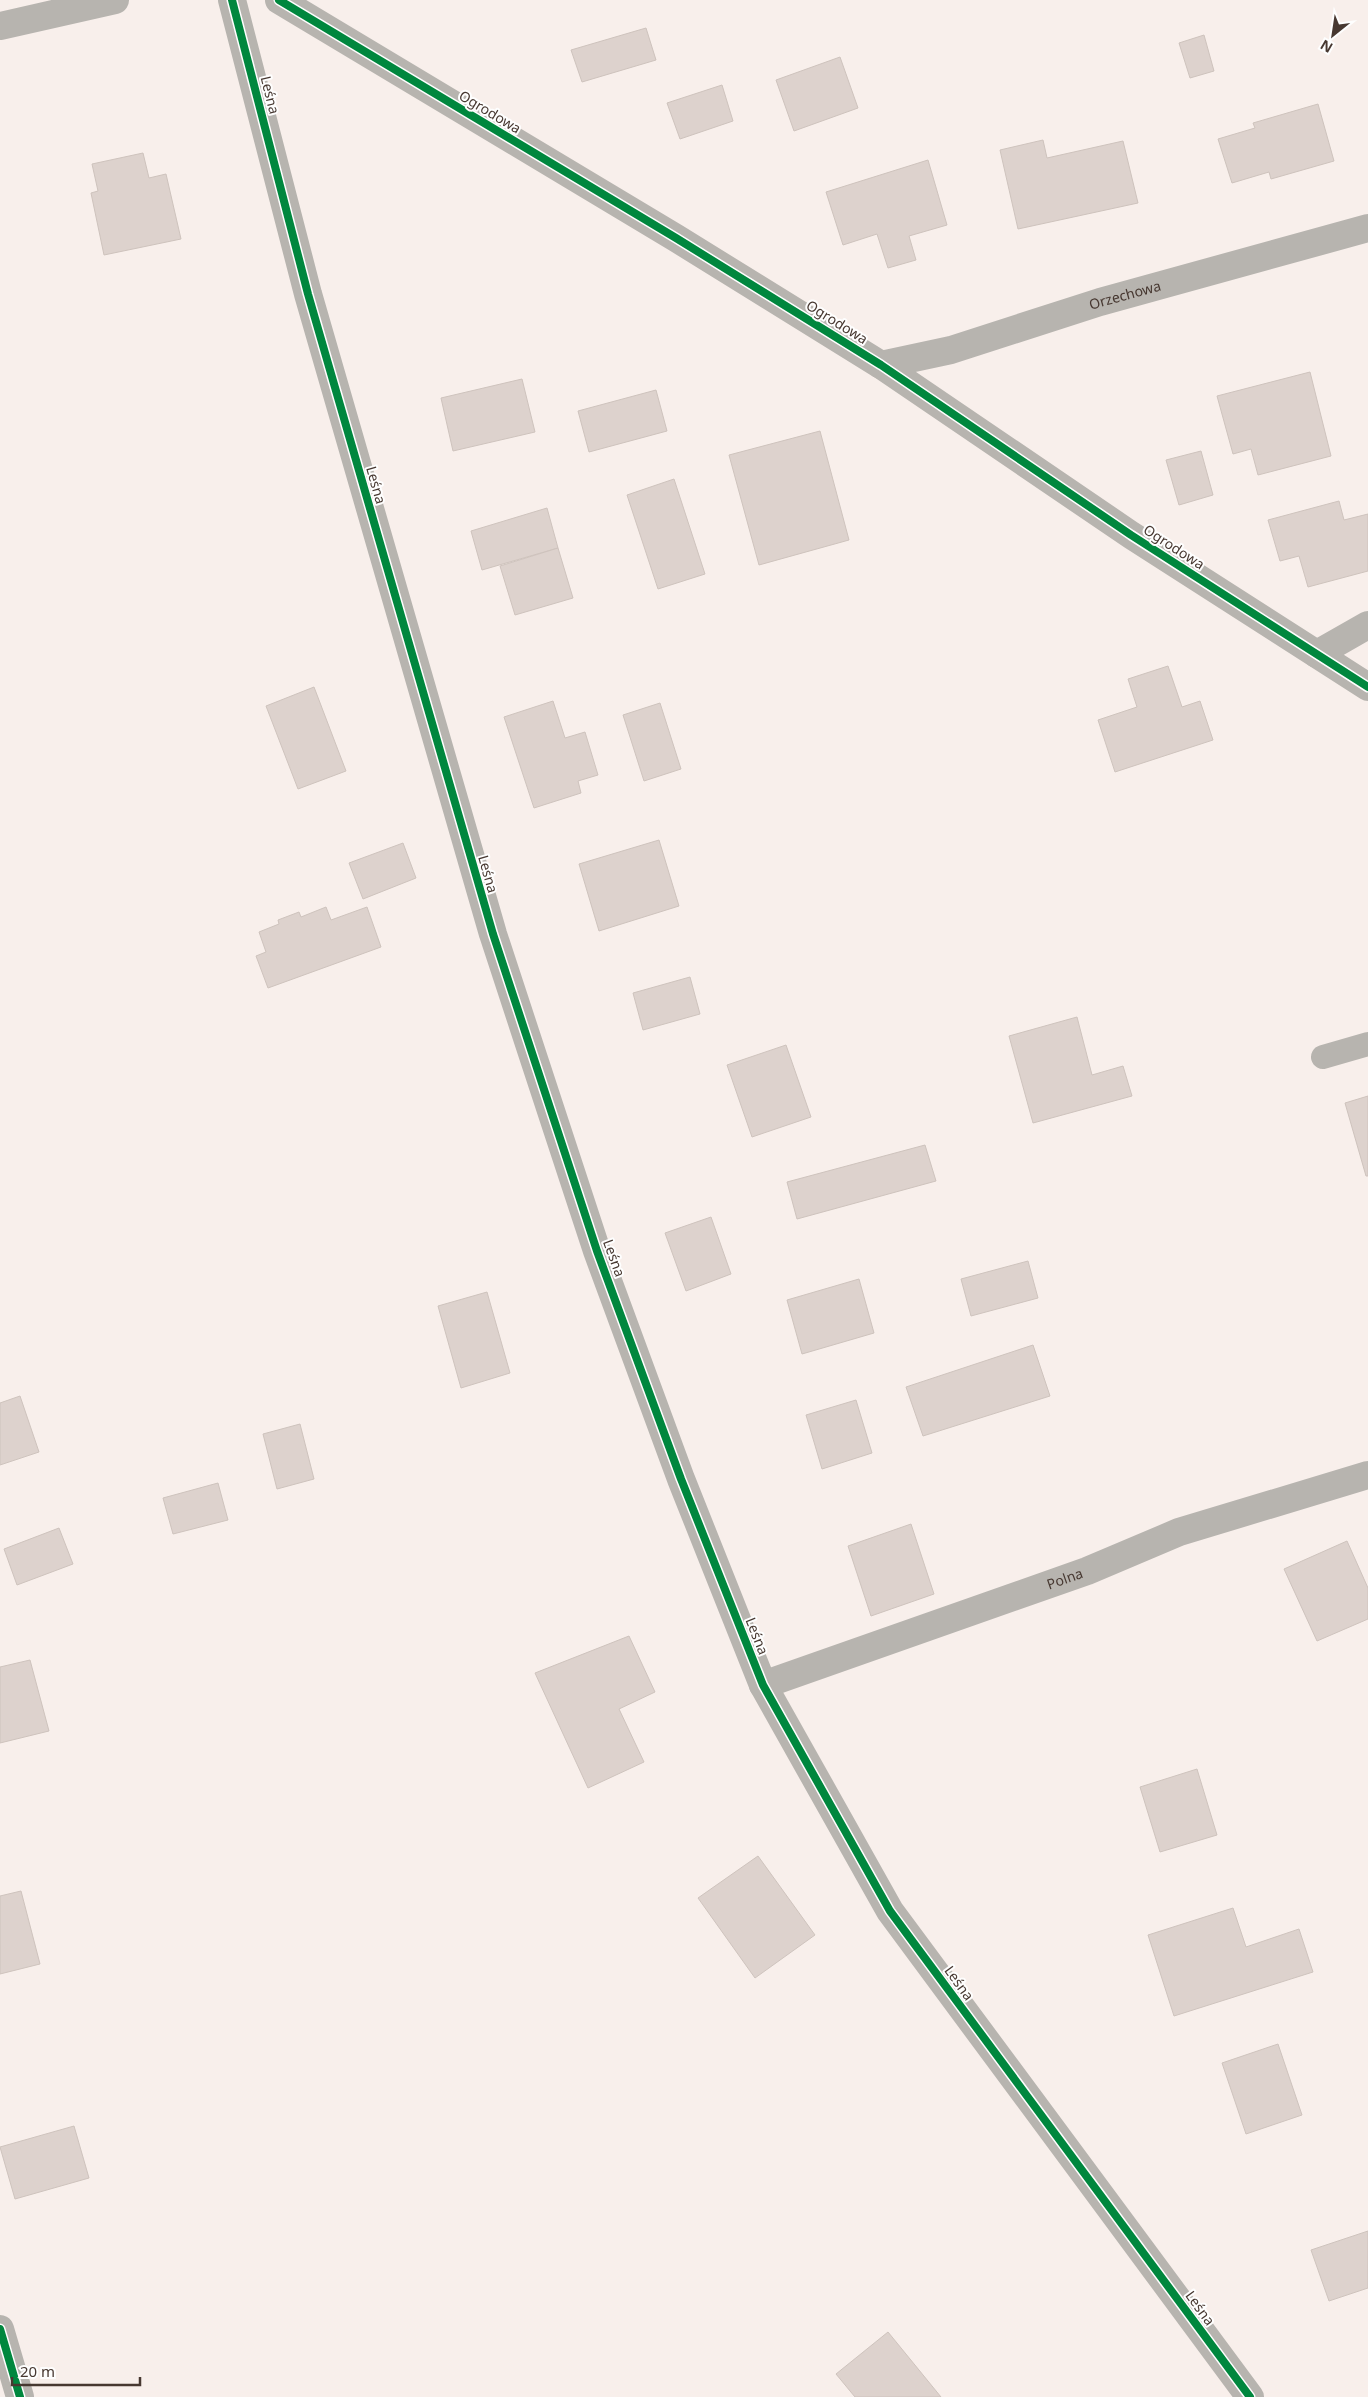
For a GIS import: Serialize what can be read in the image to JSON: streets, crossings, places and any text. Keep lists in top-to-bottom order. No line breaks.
{"streets":{"street":["Leśna","Ogrodowa","Orzechowa","Polna"]},"crossings":[["Leśna","Polna"],["Ogrodowa","Orzechowa"]],"scale_bar":"20 m","north":"bottom left"}
